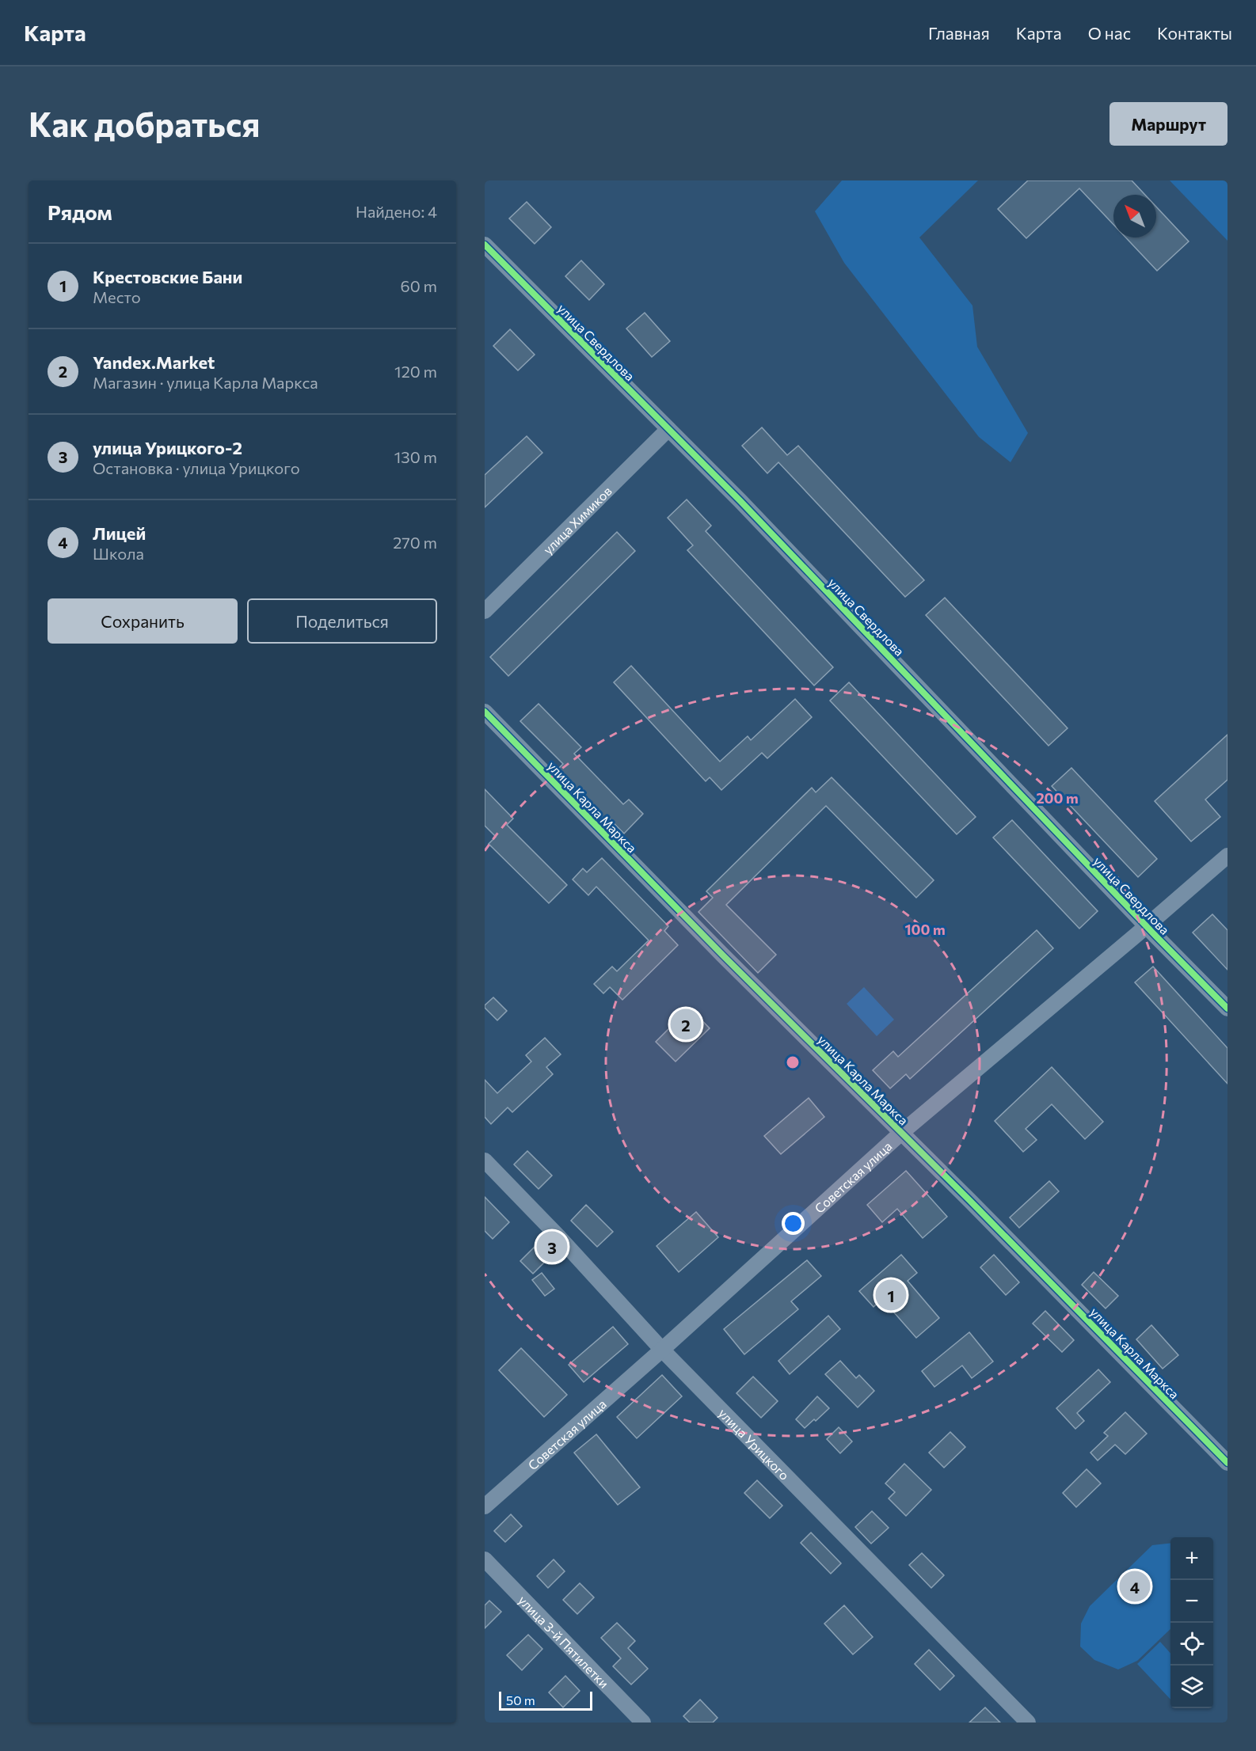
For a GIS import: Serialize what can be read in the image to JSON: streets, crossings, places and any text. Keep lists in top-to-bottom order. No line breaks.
{"streets":{"street":["улица Свердлова","улица Химиков","улица Карла Маркса","Советская улица","улица Урицкого","улица 3-й Пятилетки"]},"crossings":[["улица Свердлова","улица Химиков"],["улица Свердлова","Советская улица"],["улица Карла Маркса","Советская улица"],["Советская улица","улица Урицкого"]],"scale_bar":"50 m","north":"top left","page":{"header":"Карта","nav":["Главная","Карта","О нас","Контакты"],"buttons":["Маршрут",["Сохранить","Поделиться"]],"title":"Как добраться","heading":["Рядом","Найдено: 4"],"list":[{"mark":"1","name":"Крестовские Бани","note":"Место","value":"60 m"},{"mark":"2","name":"Yandex.Market","note":"Магазин · улица Карла Маркса","value":"120 m"},{"mark":"3","name":"улица Урицкого-2","note":"Остановка · улица Урицкого","value":"130 m"},{"mark":"4","name":"Лицей","note":"Школа","value":"270 m"}],"pins":["2","3","1","4"],"map_buttons":["+","−"],"scale":"50 m"},"rings":["200 m","100 m"]}
